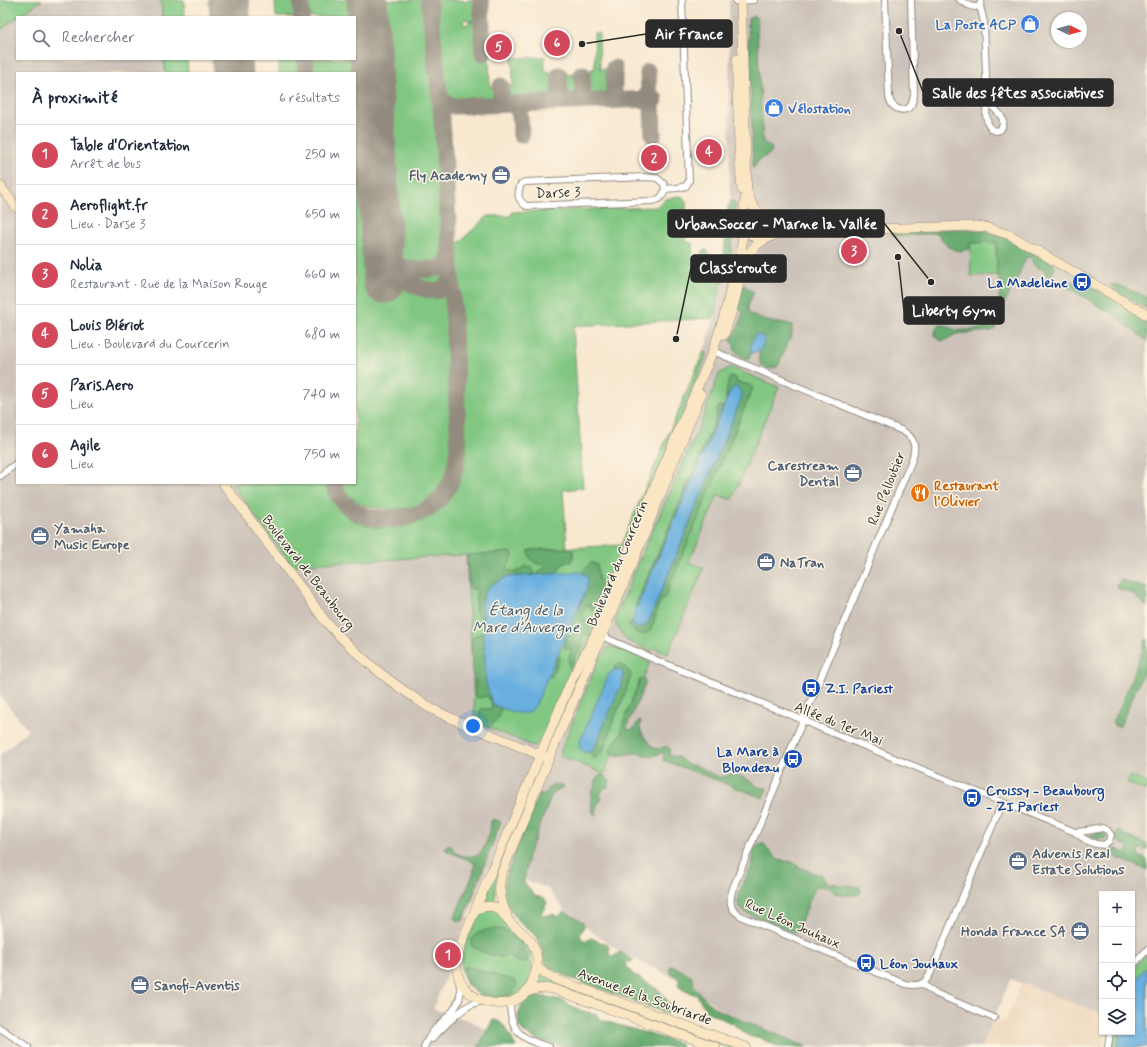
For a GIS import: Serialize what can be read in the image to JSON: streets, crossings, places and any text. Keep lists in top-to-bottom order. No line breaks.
{"streets":{"main road":["Boulevard du Courcerin","Boulevard de Beaubourg","Avenue de la Soubriarde"],"street":["Darse 3","Rue Pelloutier","Allée du 1er Mai","Rue Léon Jouhaux"]},"crossings":[["Rue Pelloutier","Boulevard du Courcerin"],["Rue Pelloutier","Allée du 1er Mai"],["Rue Pelloutier","Rue Léon Jouhaux"],["Boulevard du Courcerin","Boulevard de Beaubourg"],["Boulevard du Courcerin","Allée du 1er Mai"],["Boulevard du Courcerin","Avenue de la Soubriarde"],["Allée du 1er Mai","Rue Léon Jouhaux"]],"water":["Étang de la Mare d’Auvergne"],"places":{"shop":["La Poste ACP","Vélostation"],"other":["Salle des fêtes associatives","Air France","Liberty Gym","UrbanSoccer - Marne la Vallée","Class'croute"],"office":["Fly Academy","Carestream Dental","Yamaha Music Europe","NaTran","Advenis Real Estate Solutions","Honda France SA","Sanofi-Aventis"],"bus stop":["La Madeleine","Z.I. Pariest","La Mare à Blondeau","Croissy - Beaubourg - ZI Pariest","Léon Jouhaux"],"restaurant":["Restaurant l'Olivier"]},"north":"right","page":{"search":"Rechercher","pins":["6","5","4","2","3","1"],"heading":["À proximité","6 résultats"],"list":[{"mark":"1","name":"Table d'Orientation","note":"Arrêt de bus","value":"250 m"},{"mark":"2","name":"Aeroflight.fr","note":"Lieu · Darse 3","value":"650 m"},{"mark":"3","name":"Nolia","note":"Restaurant · Rue de la Maison Rouge","value":"660 m"},{"mark":"4","name":"Louis Blériot","note":"Lieu · Boulevard du Courcerin","value":"680 m"},{"mark":"5","name":"Paris.Aero","note":"Lieu","value":"740 m"},{"mark":"6","name":"Agile","note":"Lieu","value":"750 m"}],"map_buttons":["+","−"]}}
